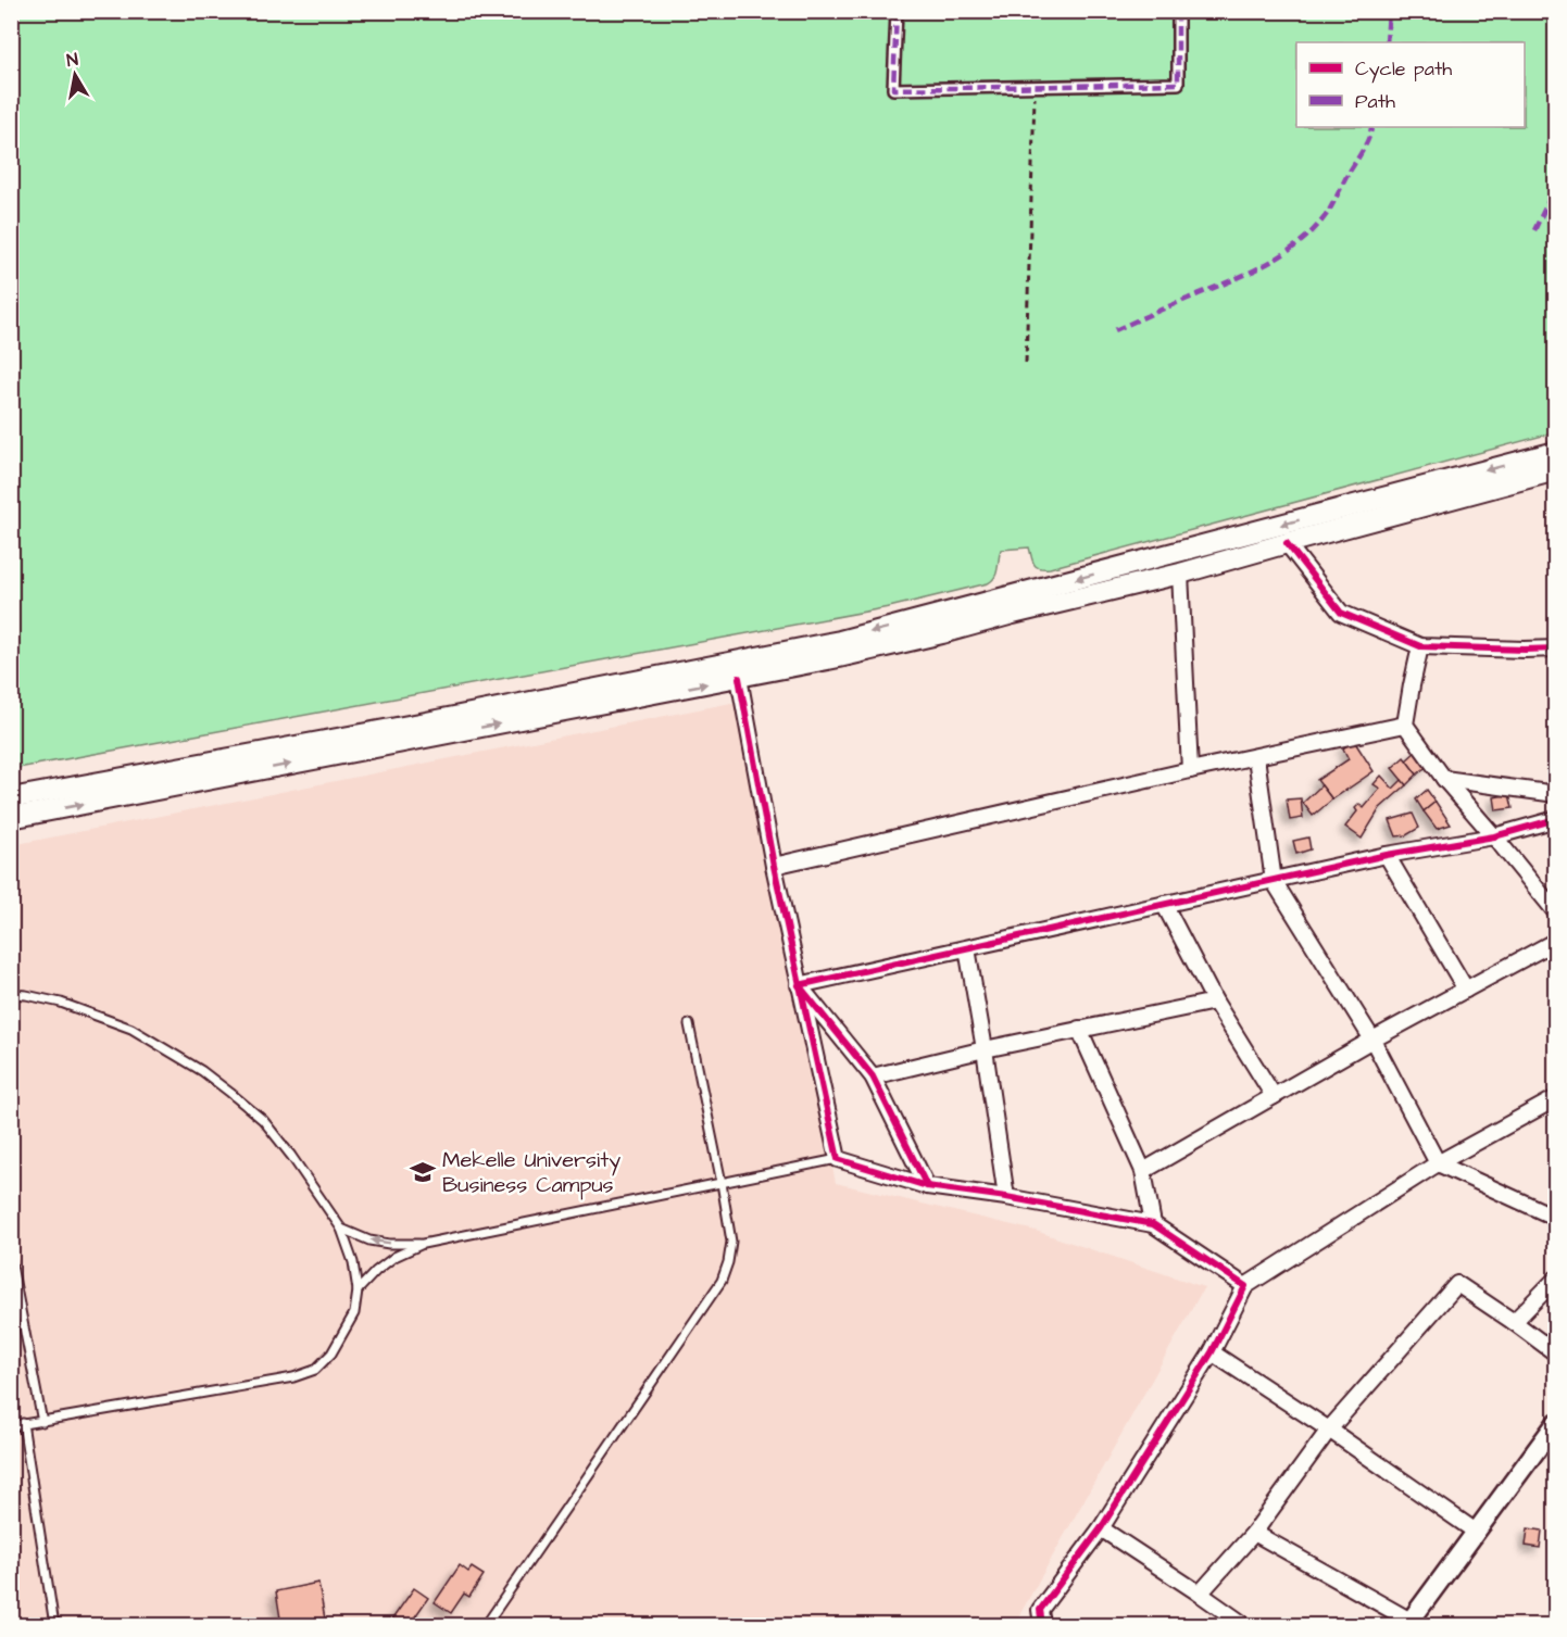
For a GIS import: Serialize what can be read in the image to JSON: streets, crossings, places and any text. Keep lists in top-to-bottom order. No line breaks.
{"places":{"school or university":["Mekelle University Business Campus"]},"legend":["Cycle path","Path"],"north":"top"}
